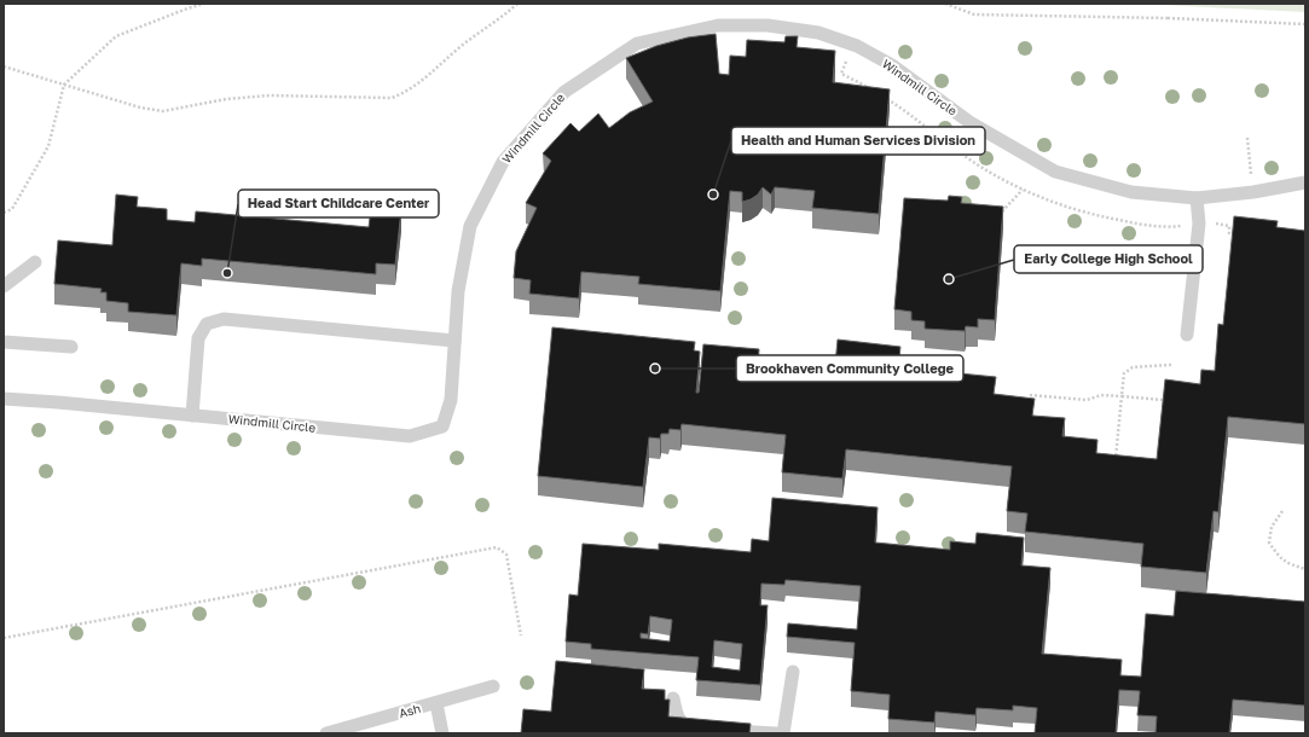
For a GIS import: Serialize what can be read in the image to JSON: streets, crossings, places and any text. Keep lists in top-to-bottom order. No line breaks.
{"streets":{"lane":["Windmill Circle","Ash"]},"places":["Health and Human Services Division","Head Start Childcare Center","Early College High School","Brookhaven Community College"]}
